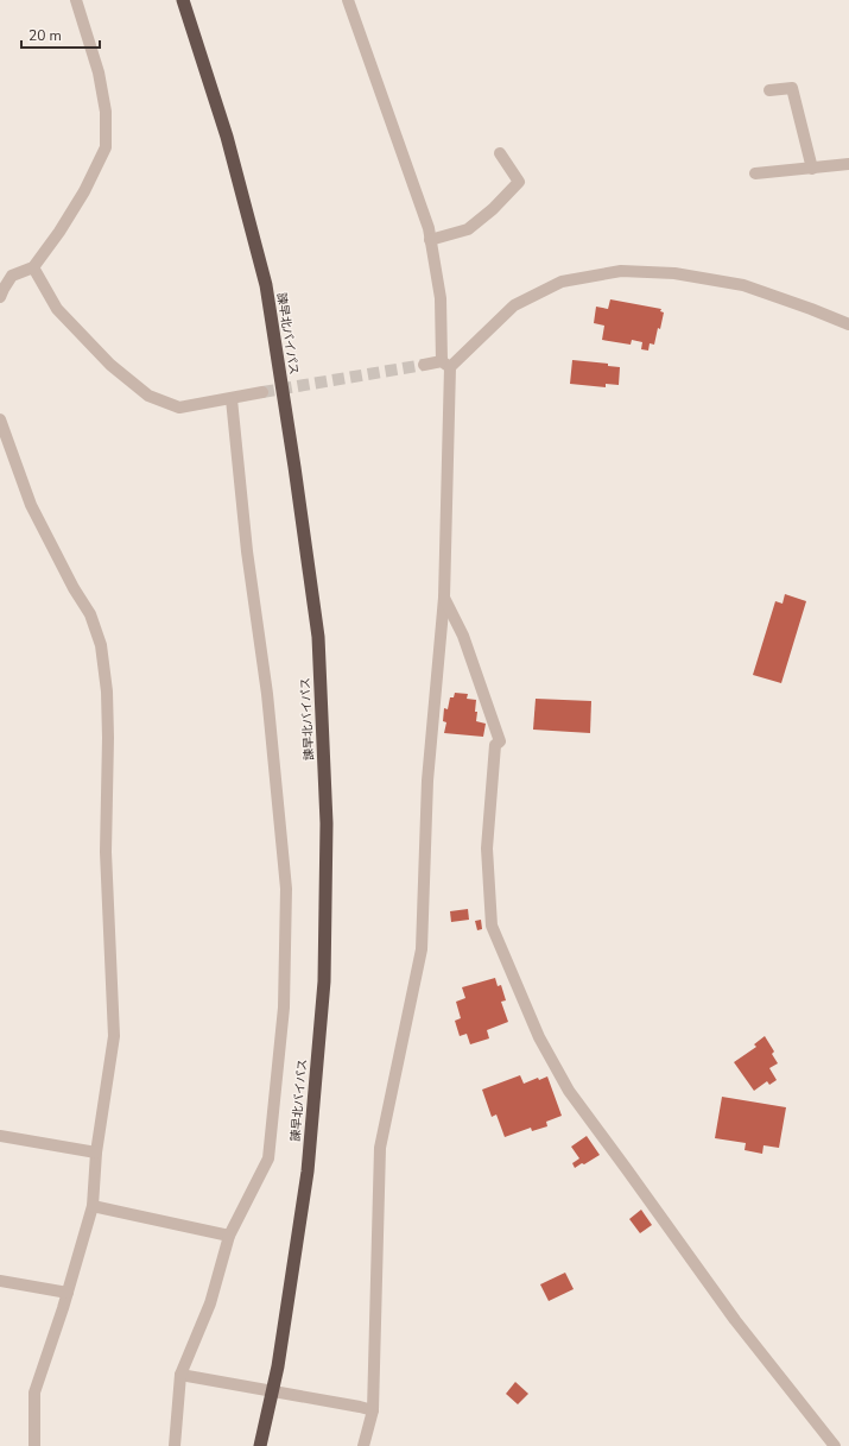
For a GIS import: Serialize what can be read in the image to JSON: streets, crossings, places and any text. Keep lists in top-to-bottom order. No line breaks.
{"streets":{"highway":["諫早北バイパス"]},"scale_bar":"20 m"}
